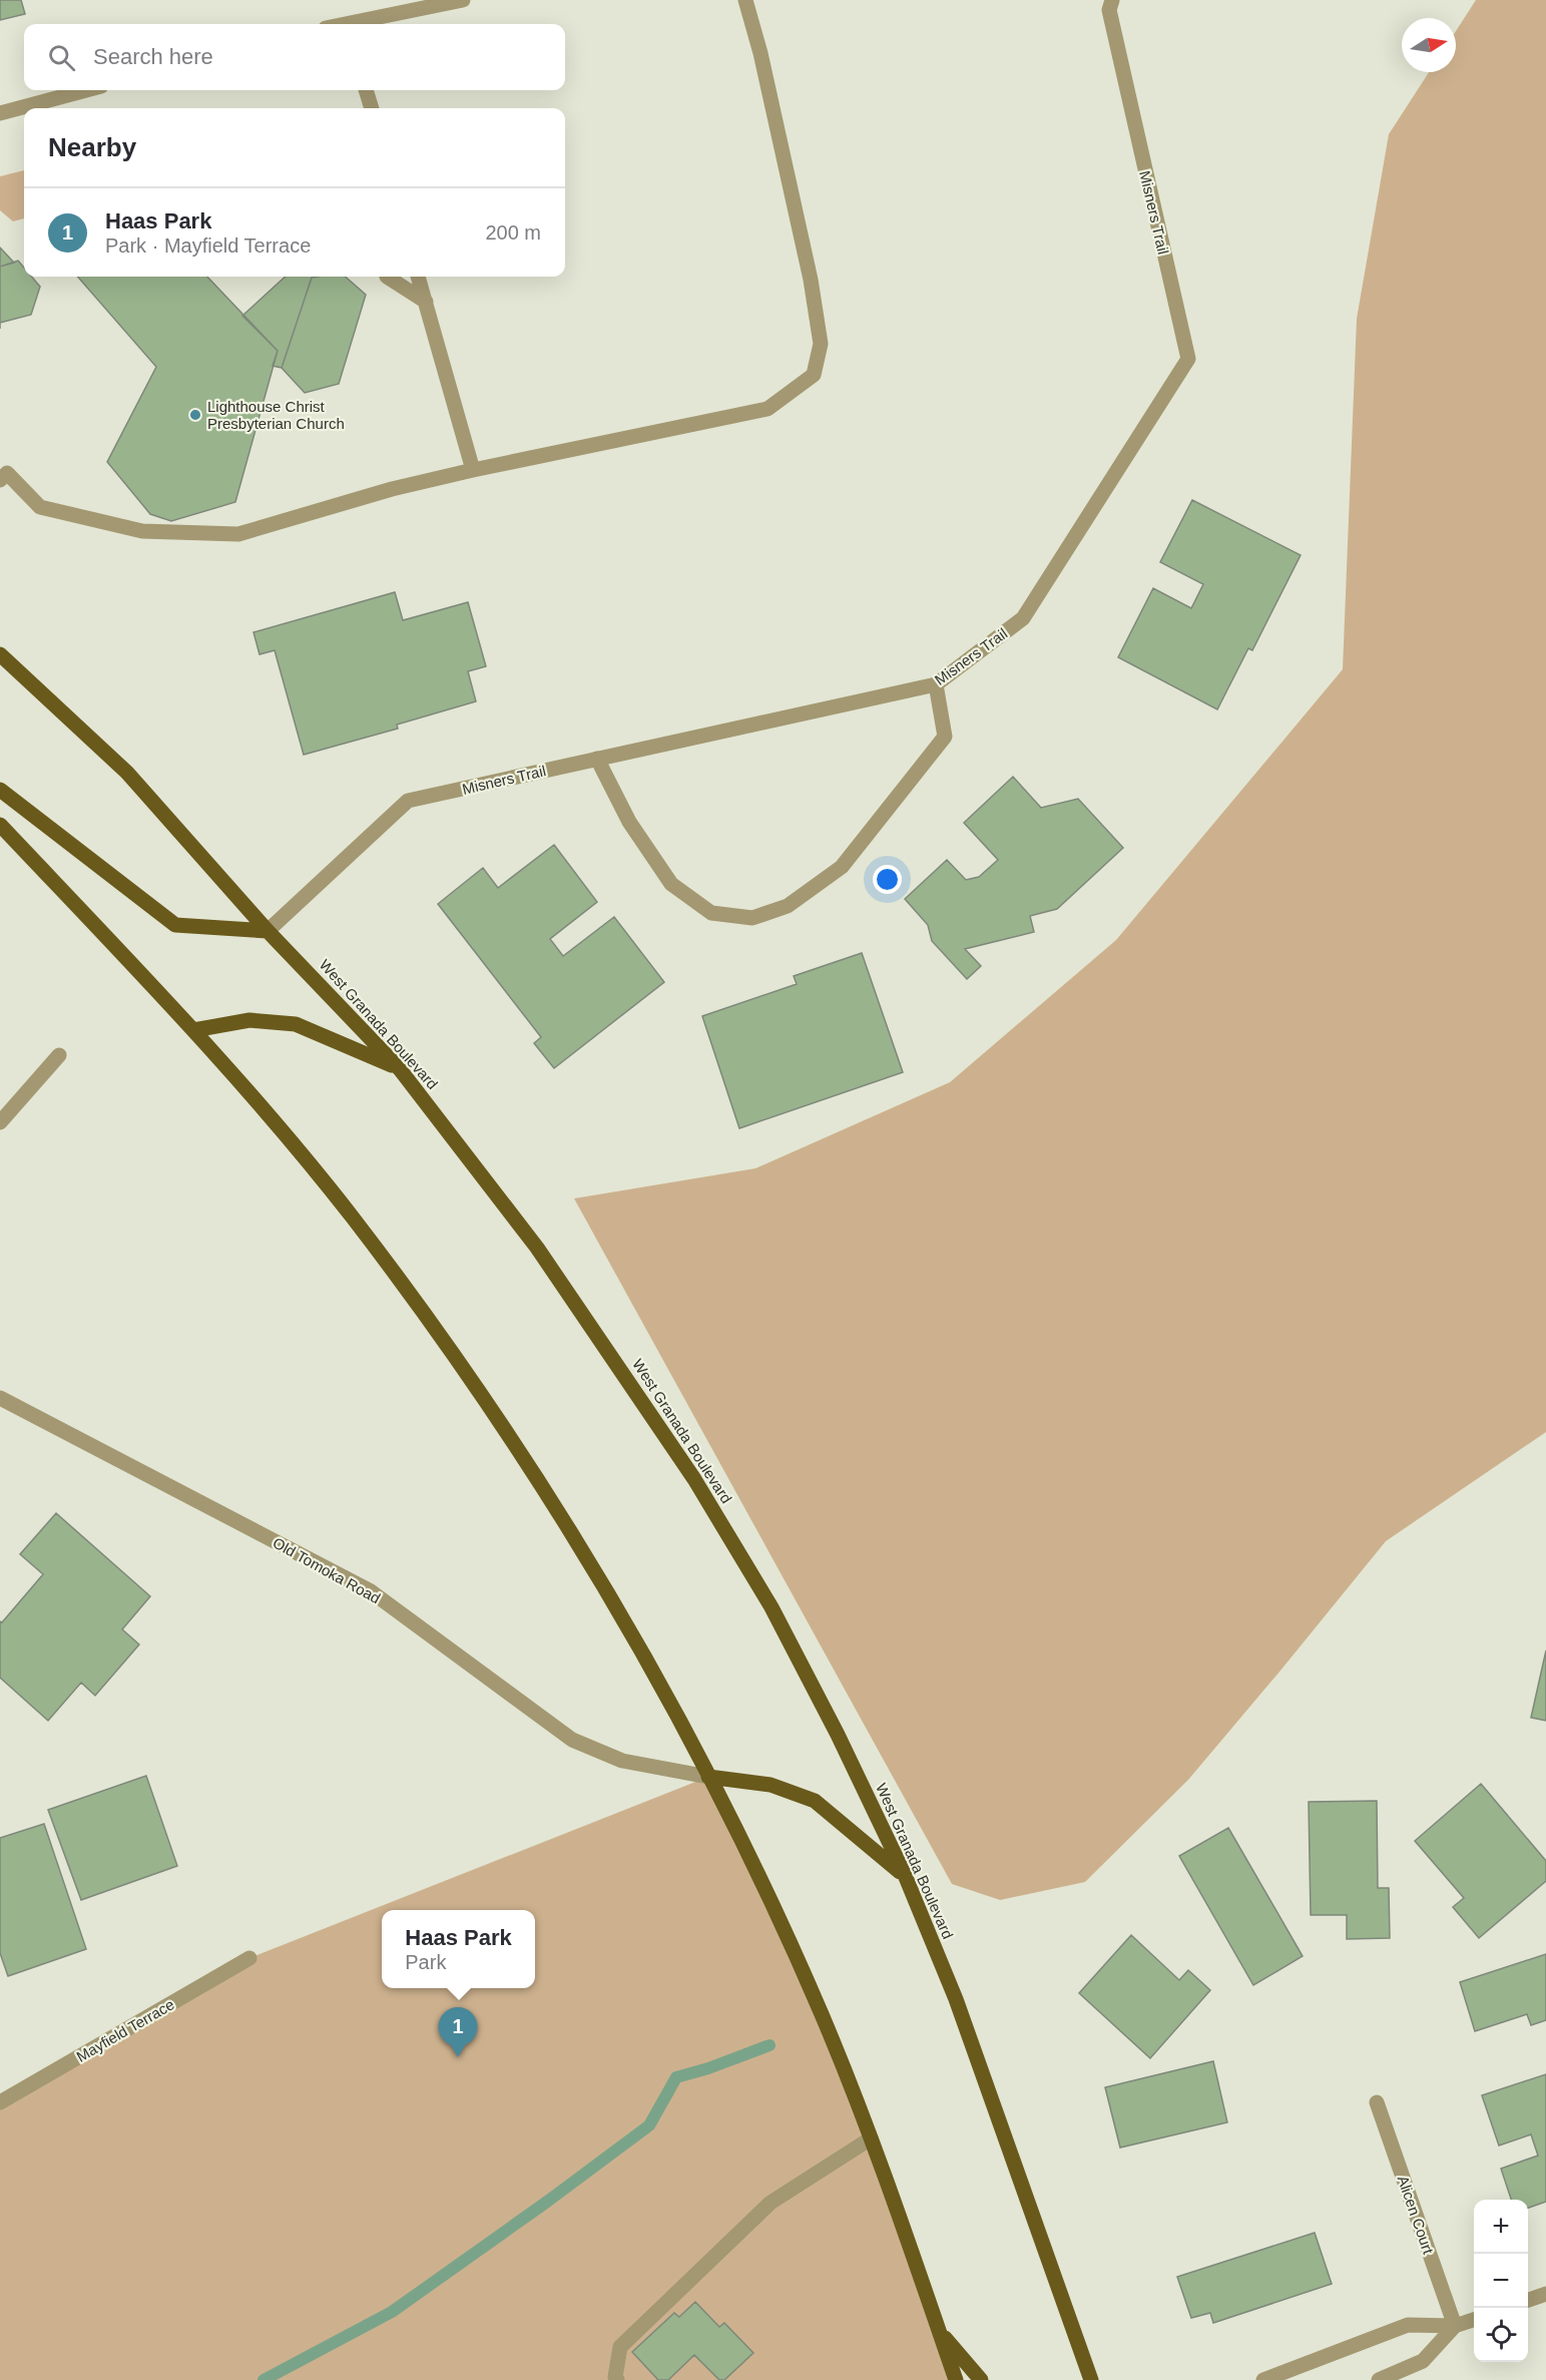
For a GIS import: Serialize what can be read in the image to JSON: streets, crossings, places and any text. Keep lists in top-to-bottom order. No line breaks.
{"streets":{"main road":["West Granada Boulevard"],"street":["Misners Trail","Old Tomoka Road","Mayfield Terrace","Alicen Court"]},"crossings":[["Misners Trail","West Granada Boulevard"]],"places":["Lighthouse Christ Presbyterian Church"],"north":"right","page":{"search":"Search here","heading":"Nearby","list":[{"mark":"1","name":"Haas Park","note":"Park · Mayfield Terrace","value":"200 m"}],"popup":["Haas Park","Park"],"pins":"1","map_buttons":["+","−"]}}
